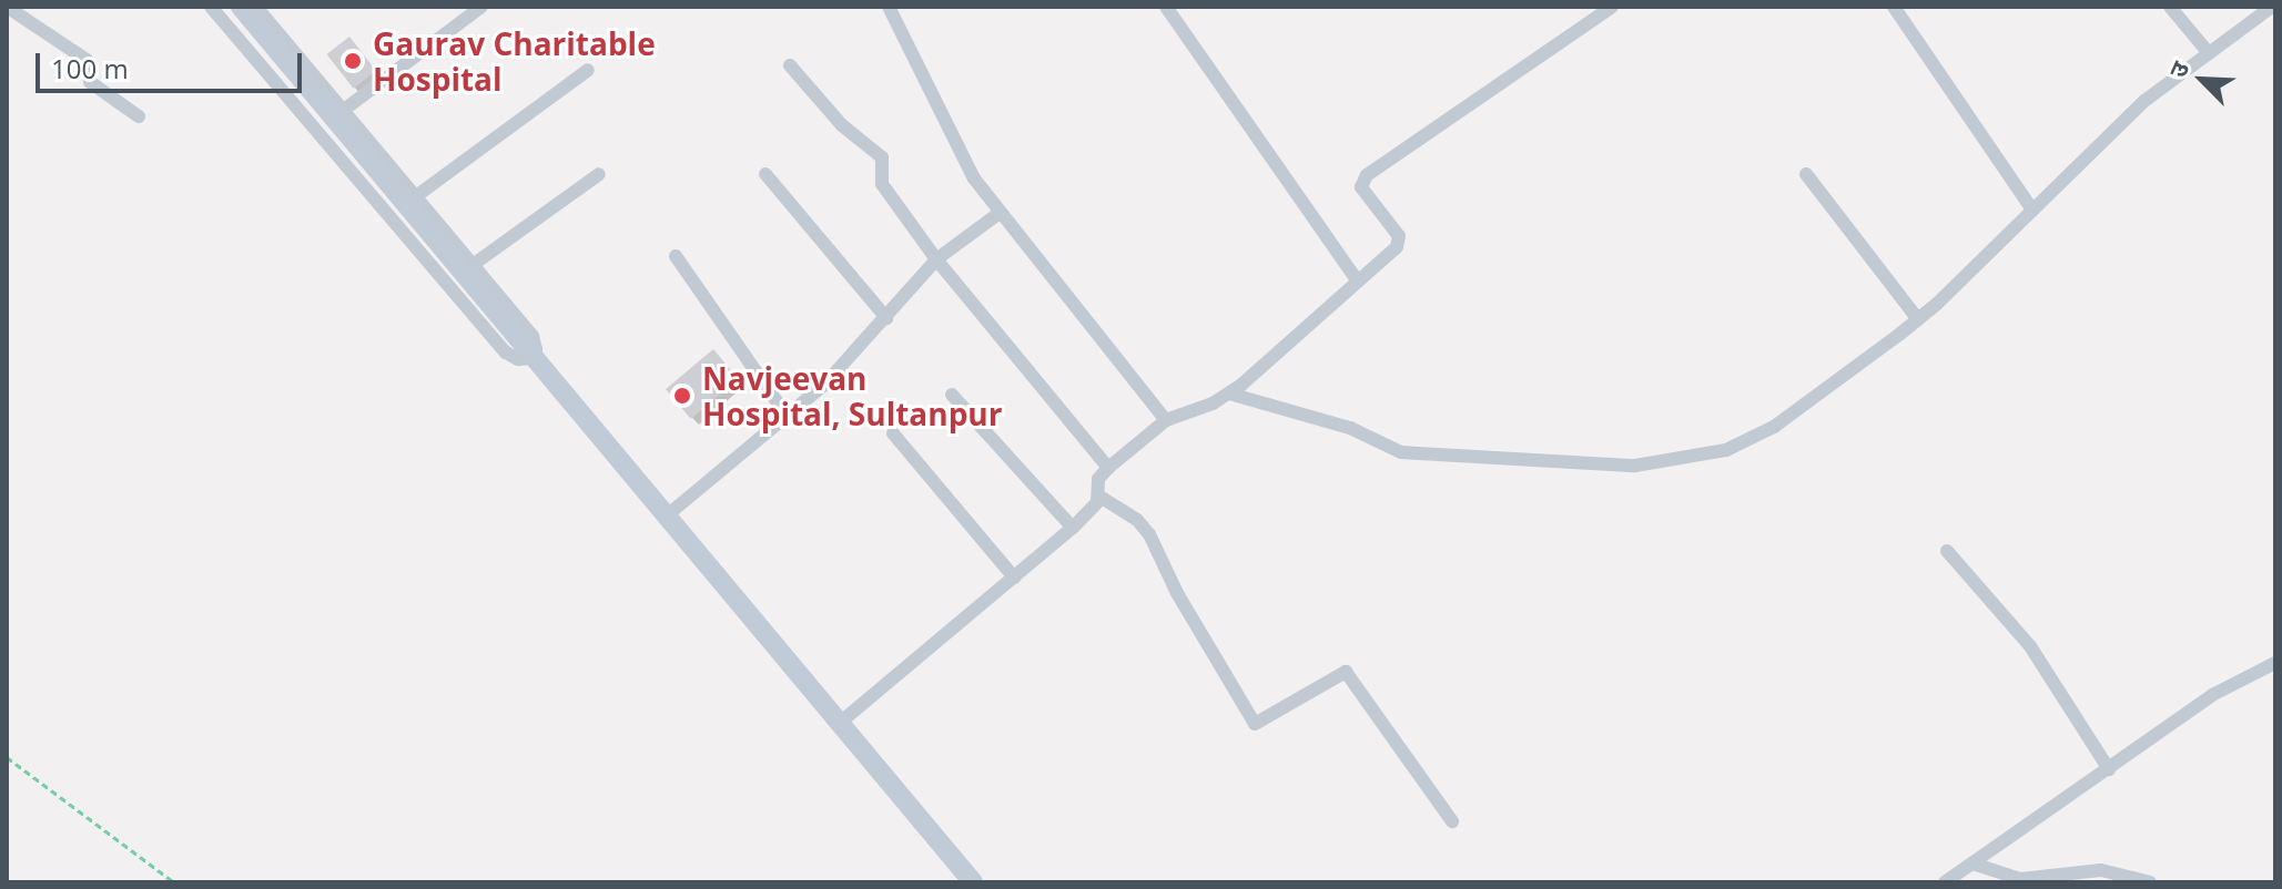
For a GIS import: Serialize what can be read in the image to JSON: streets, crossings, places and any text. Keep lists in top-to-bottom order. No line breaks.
{"places":["Gaurav Charitable Hospital","Navjeevan Hospital, Sultanpur"],"scale_bar":"100 m","north":"top left"}
